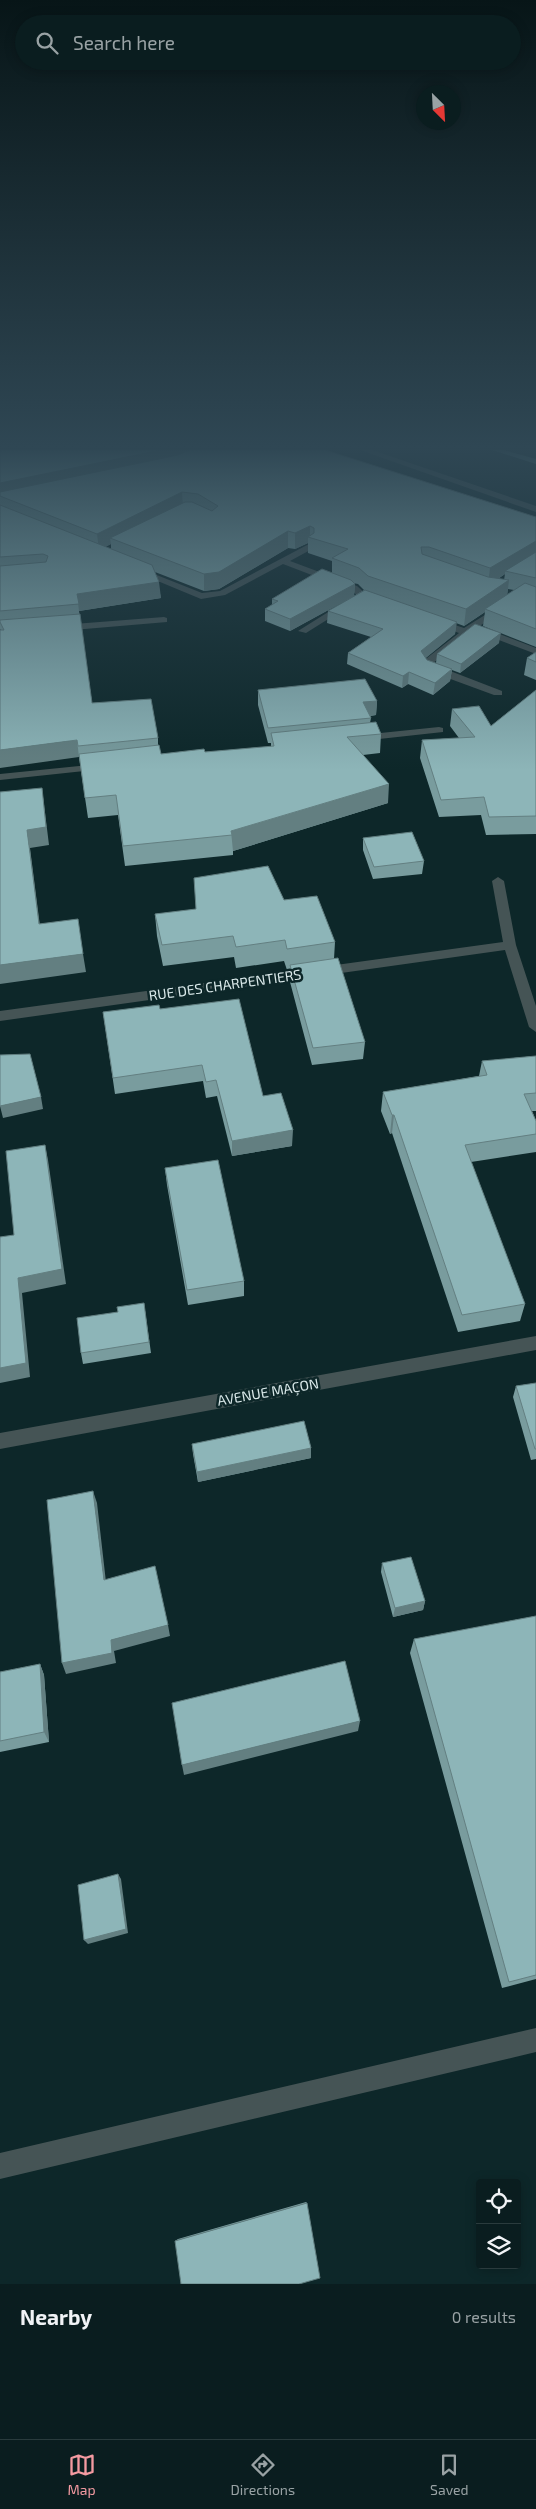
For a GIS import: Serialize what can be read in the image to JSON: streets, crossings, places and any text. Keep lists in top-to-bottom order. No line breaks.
{"streets":{"street":["RUE DES CHARPENTIERS","AVENUE MAÇON"]},"north":"bottom right","page":{"search":"Search here","heading":["Nearby","0 results"],"nav":["Map","Directions","Saved"]}}
